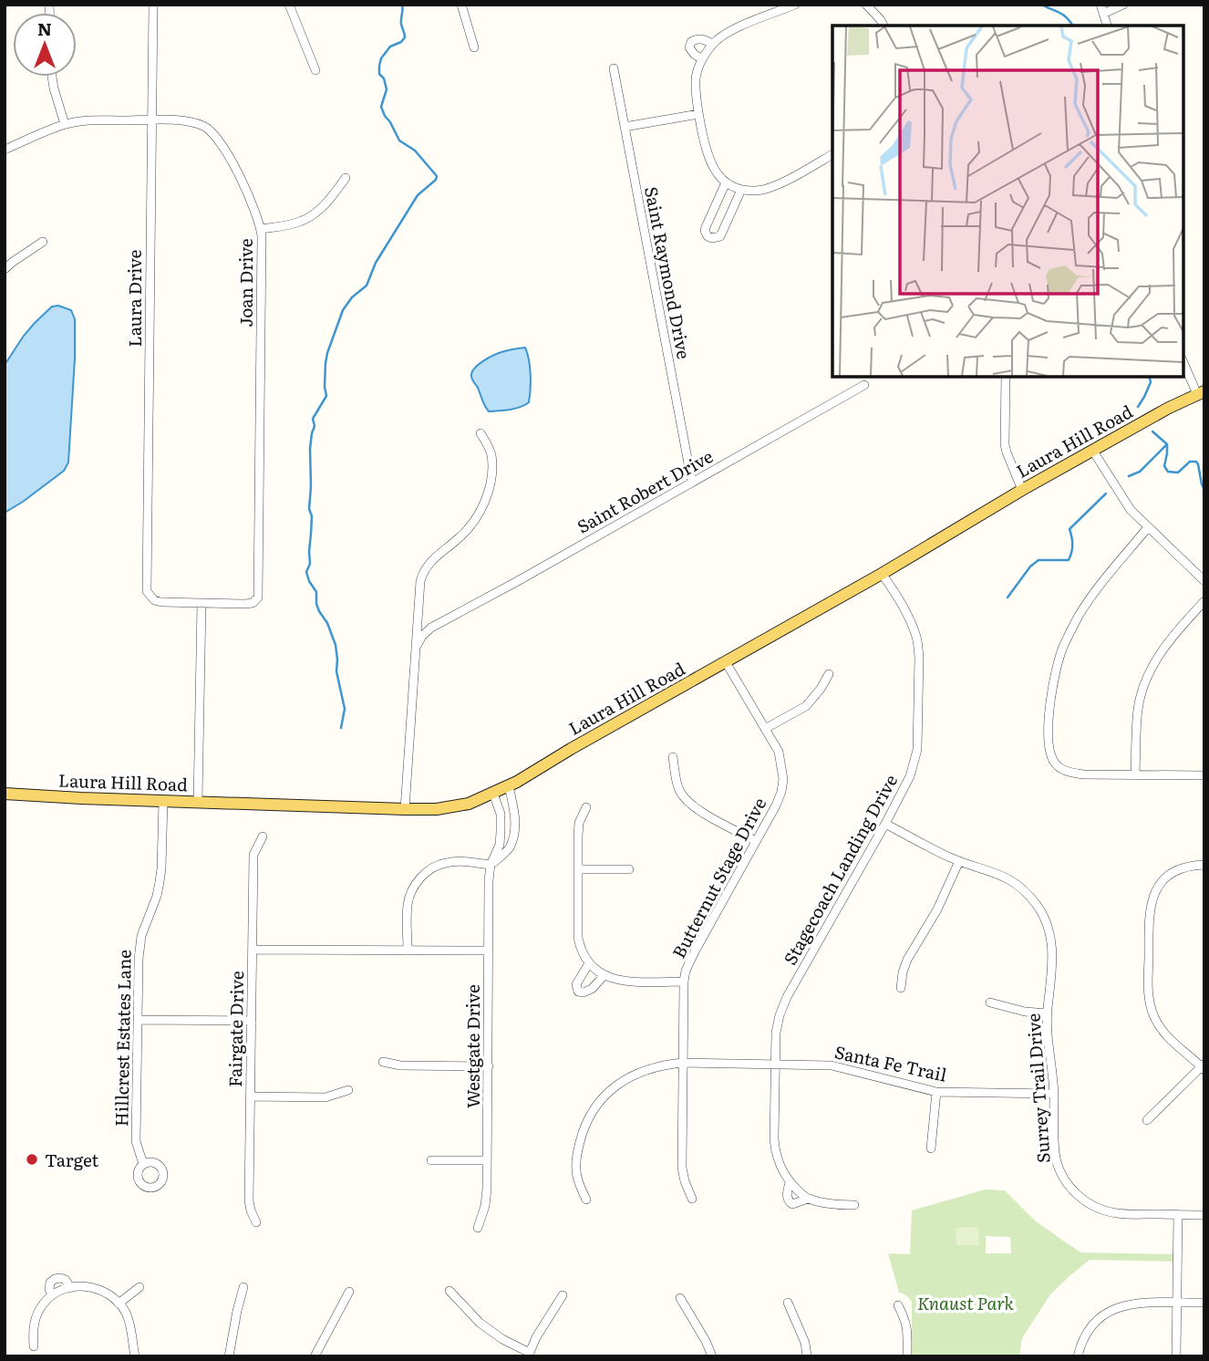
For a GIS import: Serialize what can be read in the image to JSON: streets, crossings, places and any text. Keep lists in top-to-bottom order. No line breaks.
{"streets":{"main road":["Laura Hill Road"],"street":["Saint Raymond Drive","Joan Drive","Laura Drive","Saint Robert Drive","Stagecoach Landing Drive","Butternut Stage Drive","Fairgate Drive","Hillcrest Estates Lane","Westgate Drive","Santa Fe Trail","Surrey Trail Drive"]},"crossings":[["Saint Raymond Drive","Saint Robert Drive"],["Joan Drive","Laura Drive"],["Laura Hill Road","Stagecoach Landing Drive"],["Laura Hill Road","Butternut Stage Drive"],["Laura Hill Road","Hillcrest Estates Lane"],["Laura Hill Road","Westgate Drive"],["Stagecoach Landing Drive","Santa Fe Trail"],["Stagecoach Landing Drive","Surrey Trail Drive"],["Butternut Stage Drive","Santa Fe Trail"],["Santa Fe Trail","Surrey Trail Drive"]],"parks":["Knaust Park"],"places":["Target"],"north":"top"}
